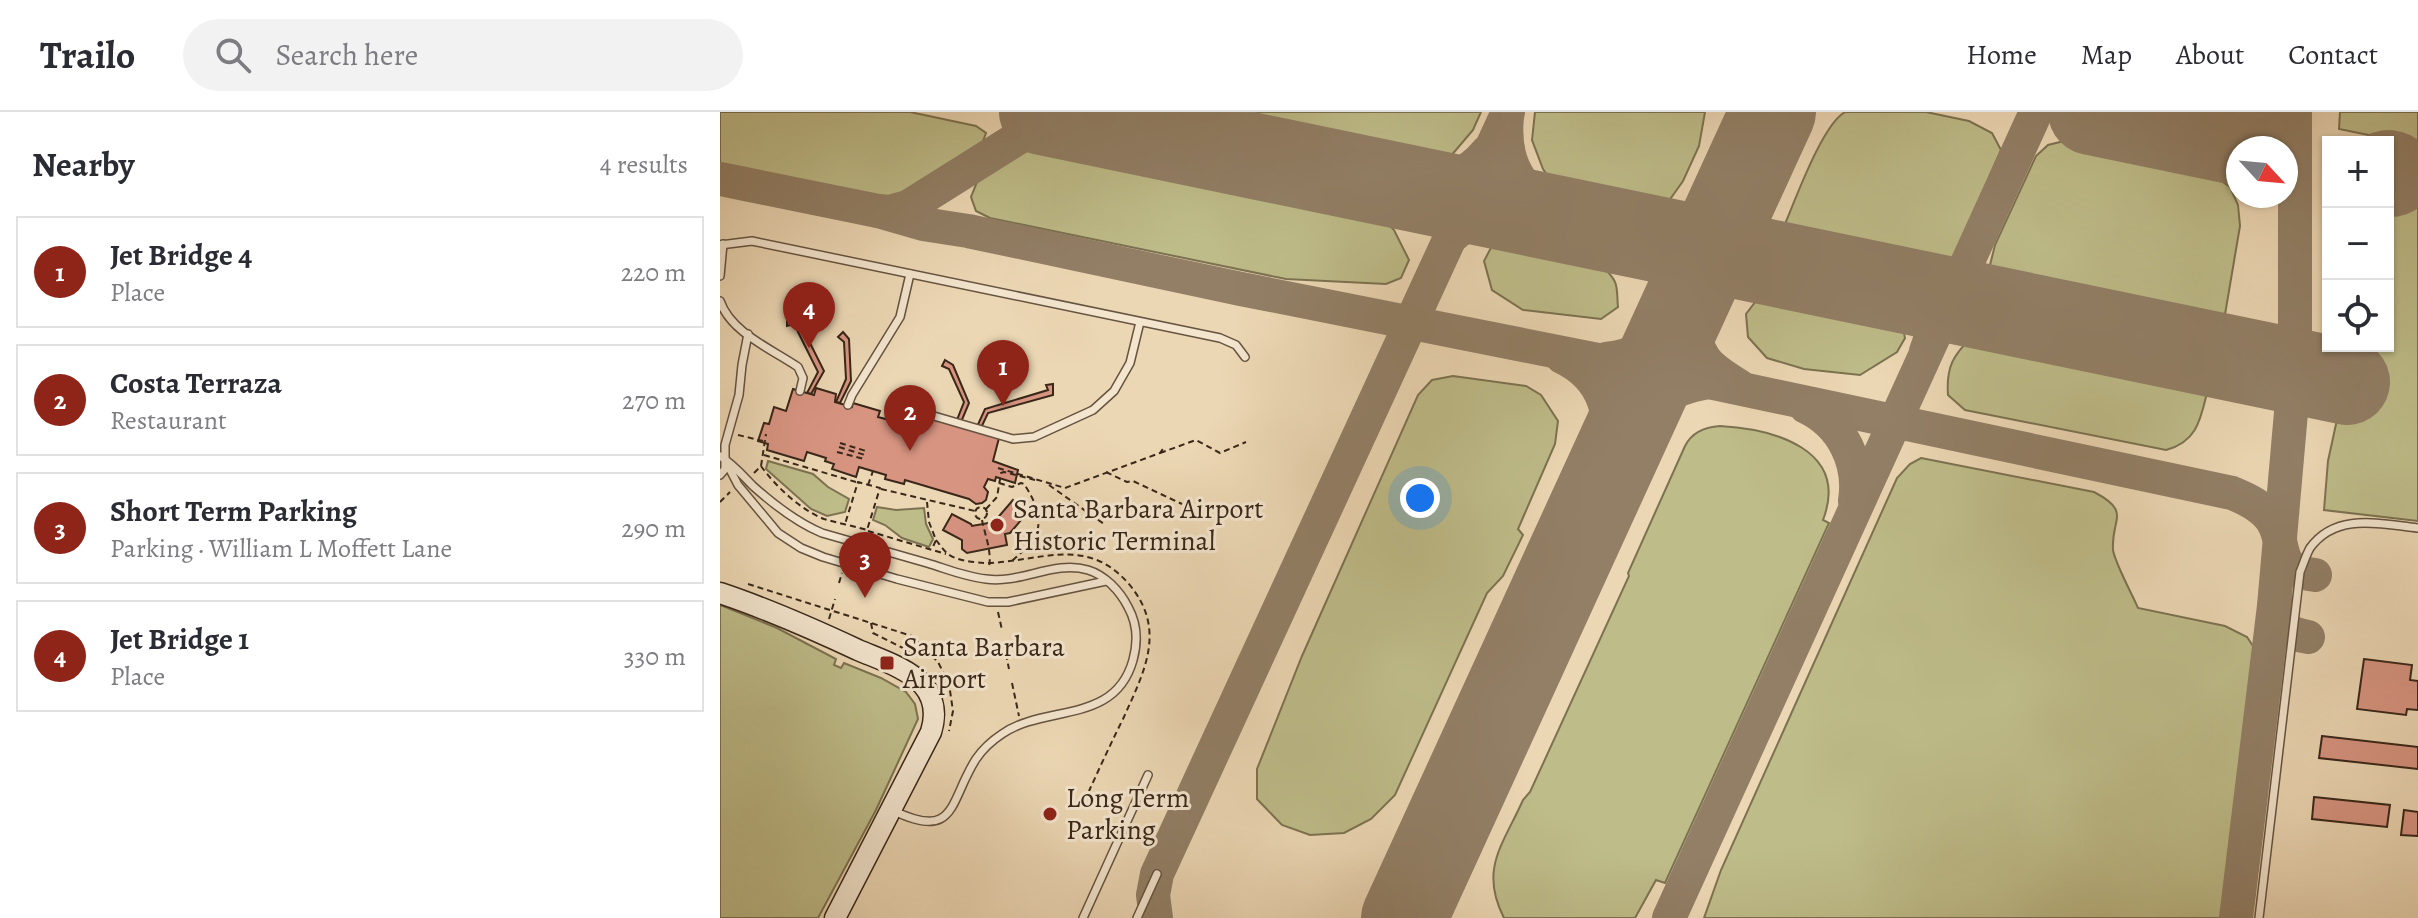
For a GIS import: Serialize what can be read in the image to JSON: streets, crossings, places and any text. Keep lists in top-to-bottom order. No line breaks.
{"places":{"other":["Santa Barbara Airport Historic Terminal","Long Term Parking"],"transit":["Santa Barbara Airport"]},"north":"bottom right","page":{"header":"Trailo","search":"Search here","nav":["Home","Map","About","Contact"],"heading":["Nearby","4 results"],"map_buttons":["+","−"],"list":[{"mark":"1","name":"Jet Bridge 4","note":"Place","value":"220 m"},{"mark":"2","name":"Costa Terraza","note":"Restaurant","value":"270 m"},{"mark":"3","name":"Short Term Parking","note":"Parking · William L Moffett Lane","value":"290 m"},{"mark":"4","name":"Jet Bridge 1","note":"Place","value":"330 m"}],"pins":["4","1","2","3"]}}
